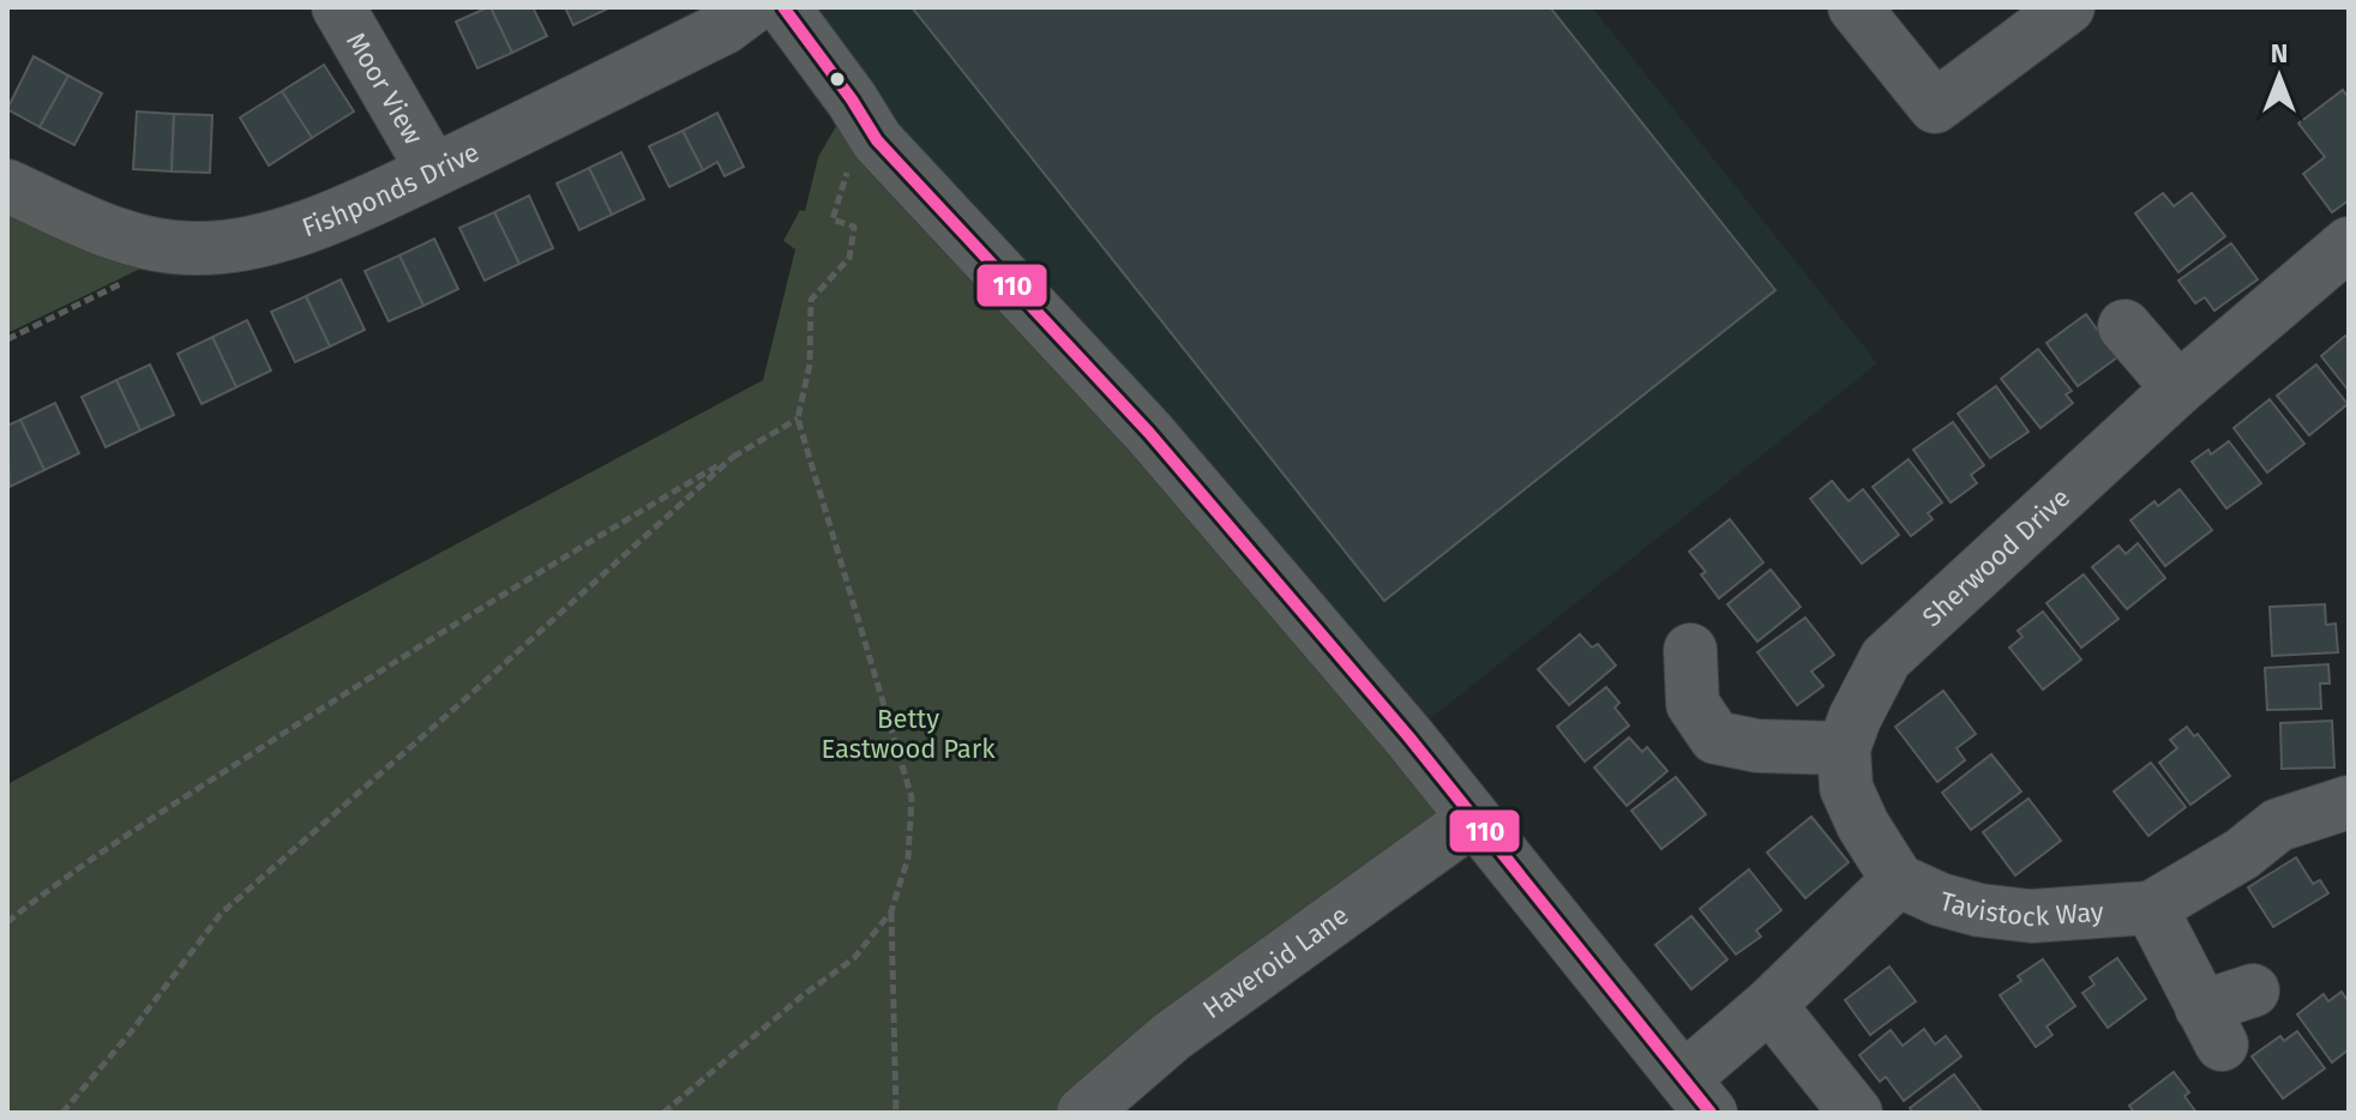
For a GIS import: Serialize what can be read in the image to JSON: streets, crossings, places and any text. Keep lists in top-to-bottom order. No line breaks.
{"streets":{"street":["Moor View","Fishponds Drive","Sherwood Drive","Tavistock Way","Haveroid Lane"]},"crossings":[["Moor View","Fishponds Drive"],["Sherwood Drive","Tavistock Way"]],"parks":["Betty Eastwood Park"],"lines":["transit line 110"],"north":"top"}
